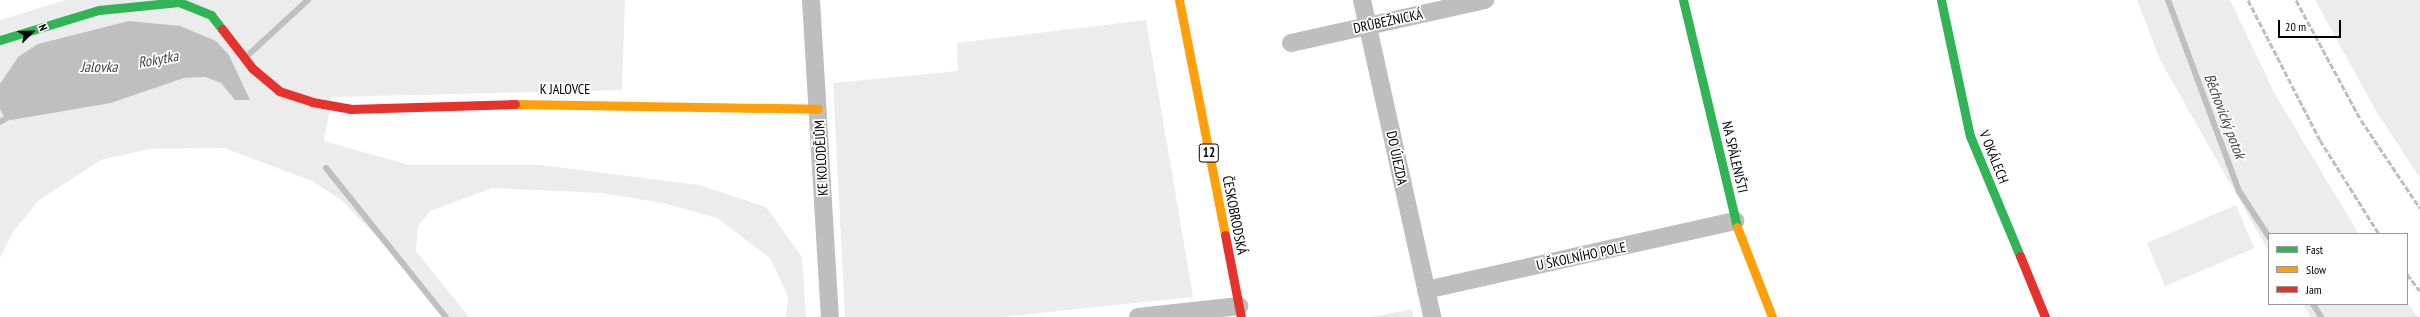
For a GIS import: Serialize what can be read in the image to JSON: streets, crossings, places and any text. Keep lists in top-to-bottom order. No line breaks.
{"streets":{"street":["DRŮBEŽNICKÁ","K JALOVCE","12","NA SPÁLENIŠTI","V OKÁLECH","KE KOLODĚJŮM","DO ÚJEZDA","ČESKOBRODSKÁ","U ŠKOLNÍHO POLE"]},"crossings":[["DRŮBEŽNICKÁ","DO ÚJEZDA"],["K JALOVCE","KE KOLODĚJŮM"],["NA SPÁLENIŠTI","U ŠKOLNÍHO POLE"],["DO ÚJEZDA","U ŠKOLNÍHO POLE"]],"water":["Rokytka","Jalovka","Běchovický potok"],"legend":["Fast","Slow","Jam"],"scale_bar":"20 m","north":"top right"}
